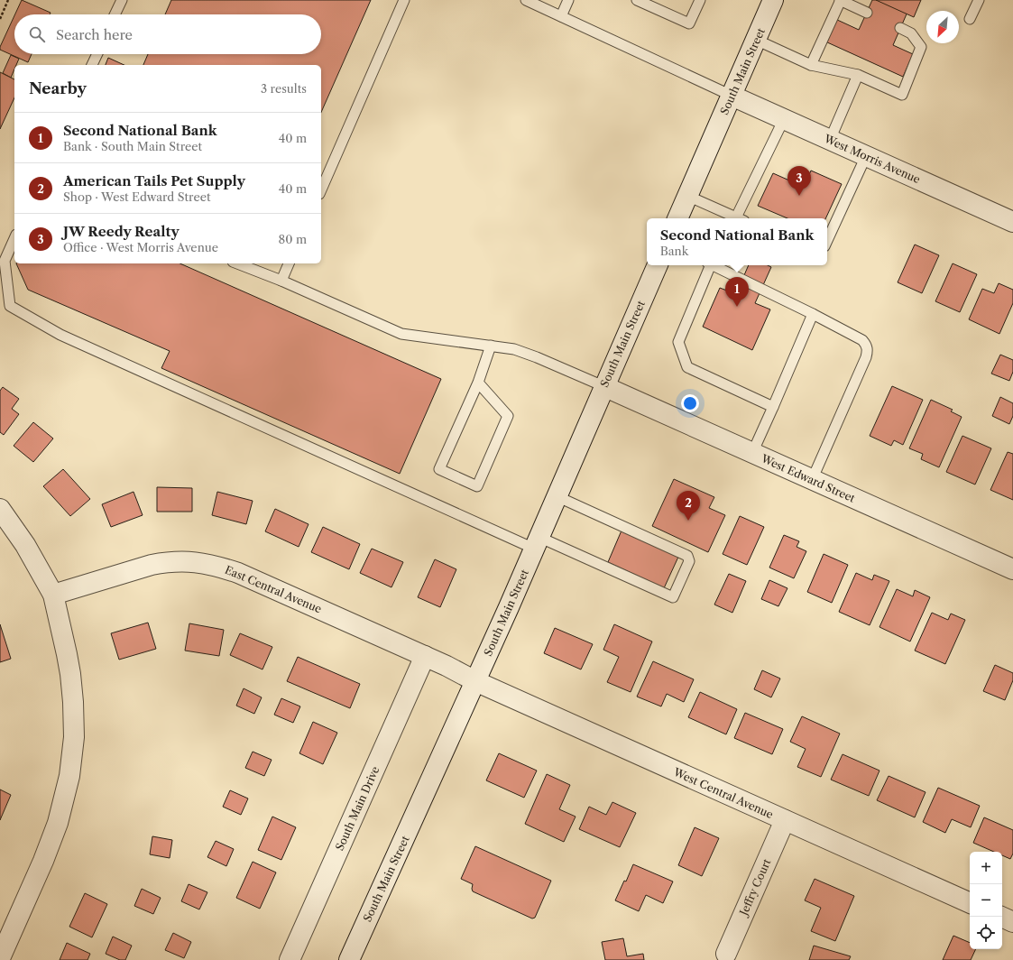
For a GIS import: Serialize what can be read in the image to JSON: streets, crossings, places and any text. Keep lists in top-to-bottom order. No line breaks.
{"streets":{"street":["South Main Street","West Morris Avenue","West Edward Street","East Central Avenue","West Central Avenue","South Main Drive","Jeffry Court"]},"crossings":[["South Main Street","West Morris Avenue"],["South Main Street","West Edward Street"],["South Main Street","East Central Avenue"],["South Main Street","West Central Avenue"],["East Central Avenue","West Central Avenue"],["East Central Avenue","South Main Drive"],["West Central Avenue","Jeffry Court"]],"north":"bottom left","page":{"search":"Search here","heading":["Nearby","3 results"],"list":[{"mark":"1","name":"Second National Bank","note":"Bank · South Main Street","value":"40 m"},{"mark":"2","name":"American Tails Pet Supply","note":"Shop · West Edward Street","value":"40 m"},{"mark":"3","name":"JW Reedy Realty","note":"Office · West Morris Avenue","value":"80 m"}],"pins":["3","1","2"],"popup":["Second National Bank","Bank"],"map_buttons":["+","−"]}}
